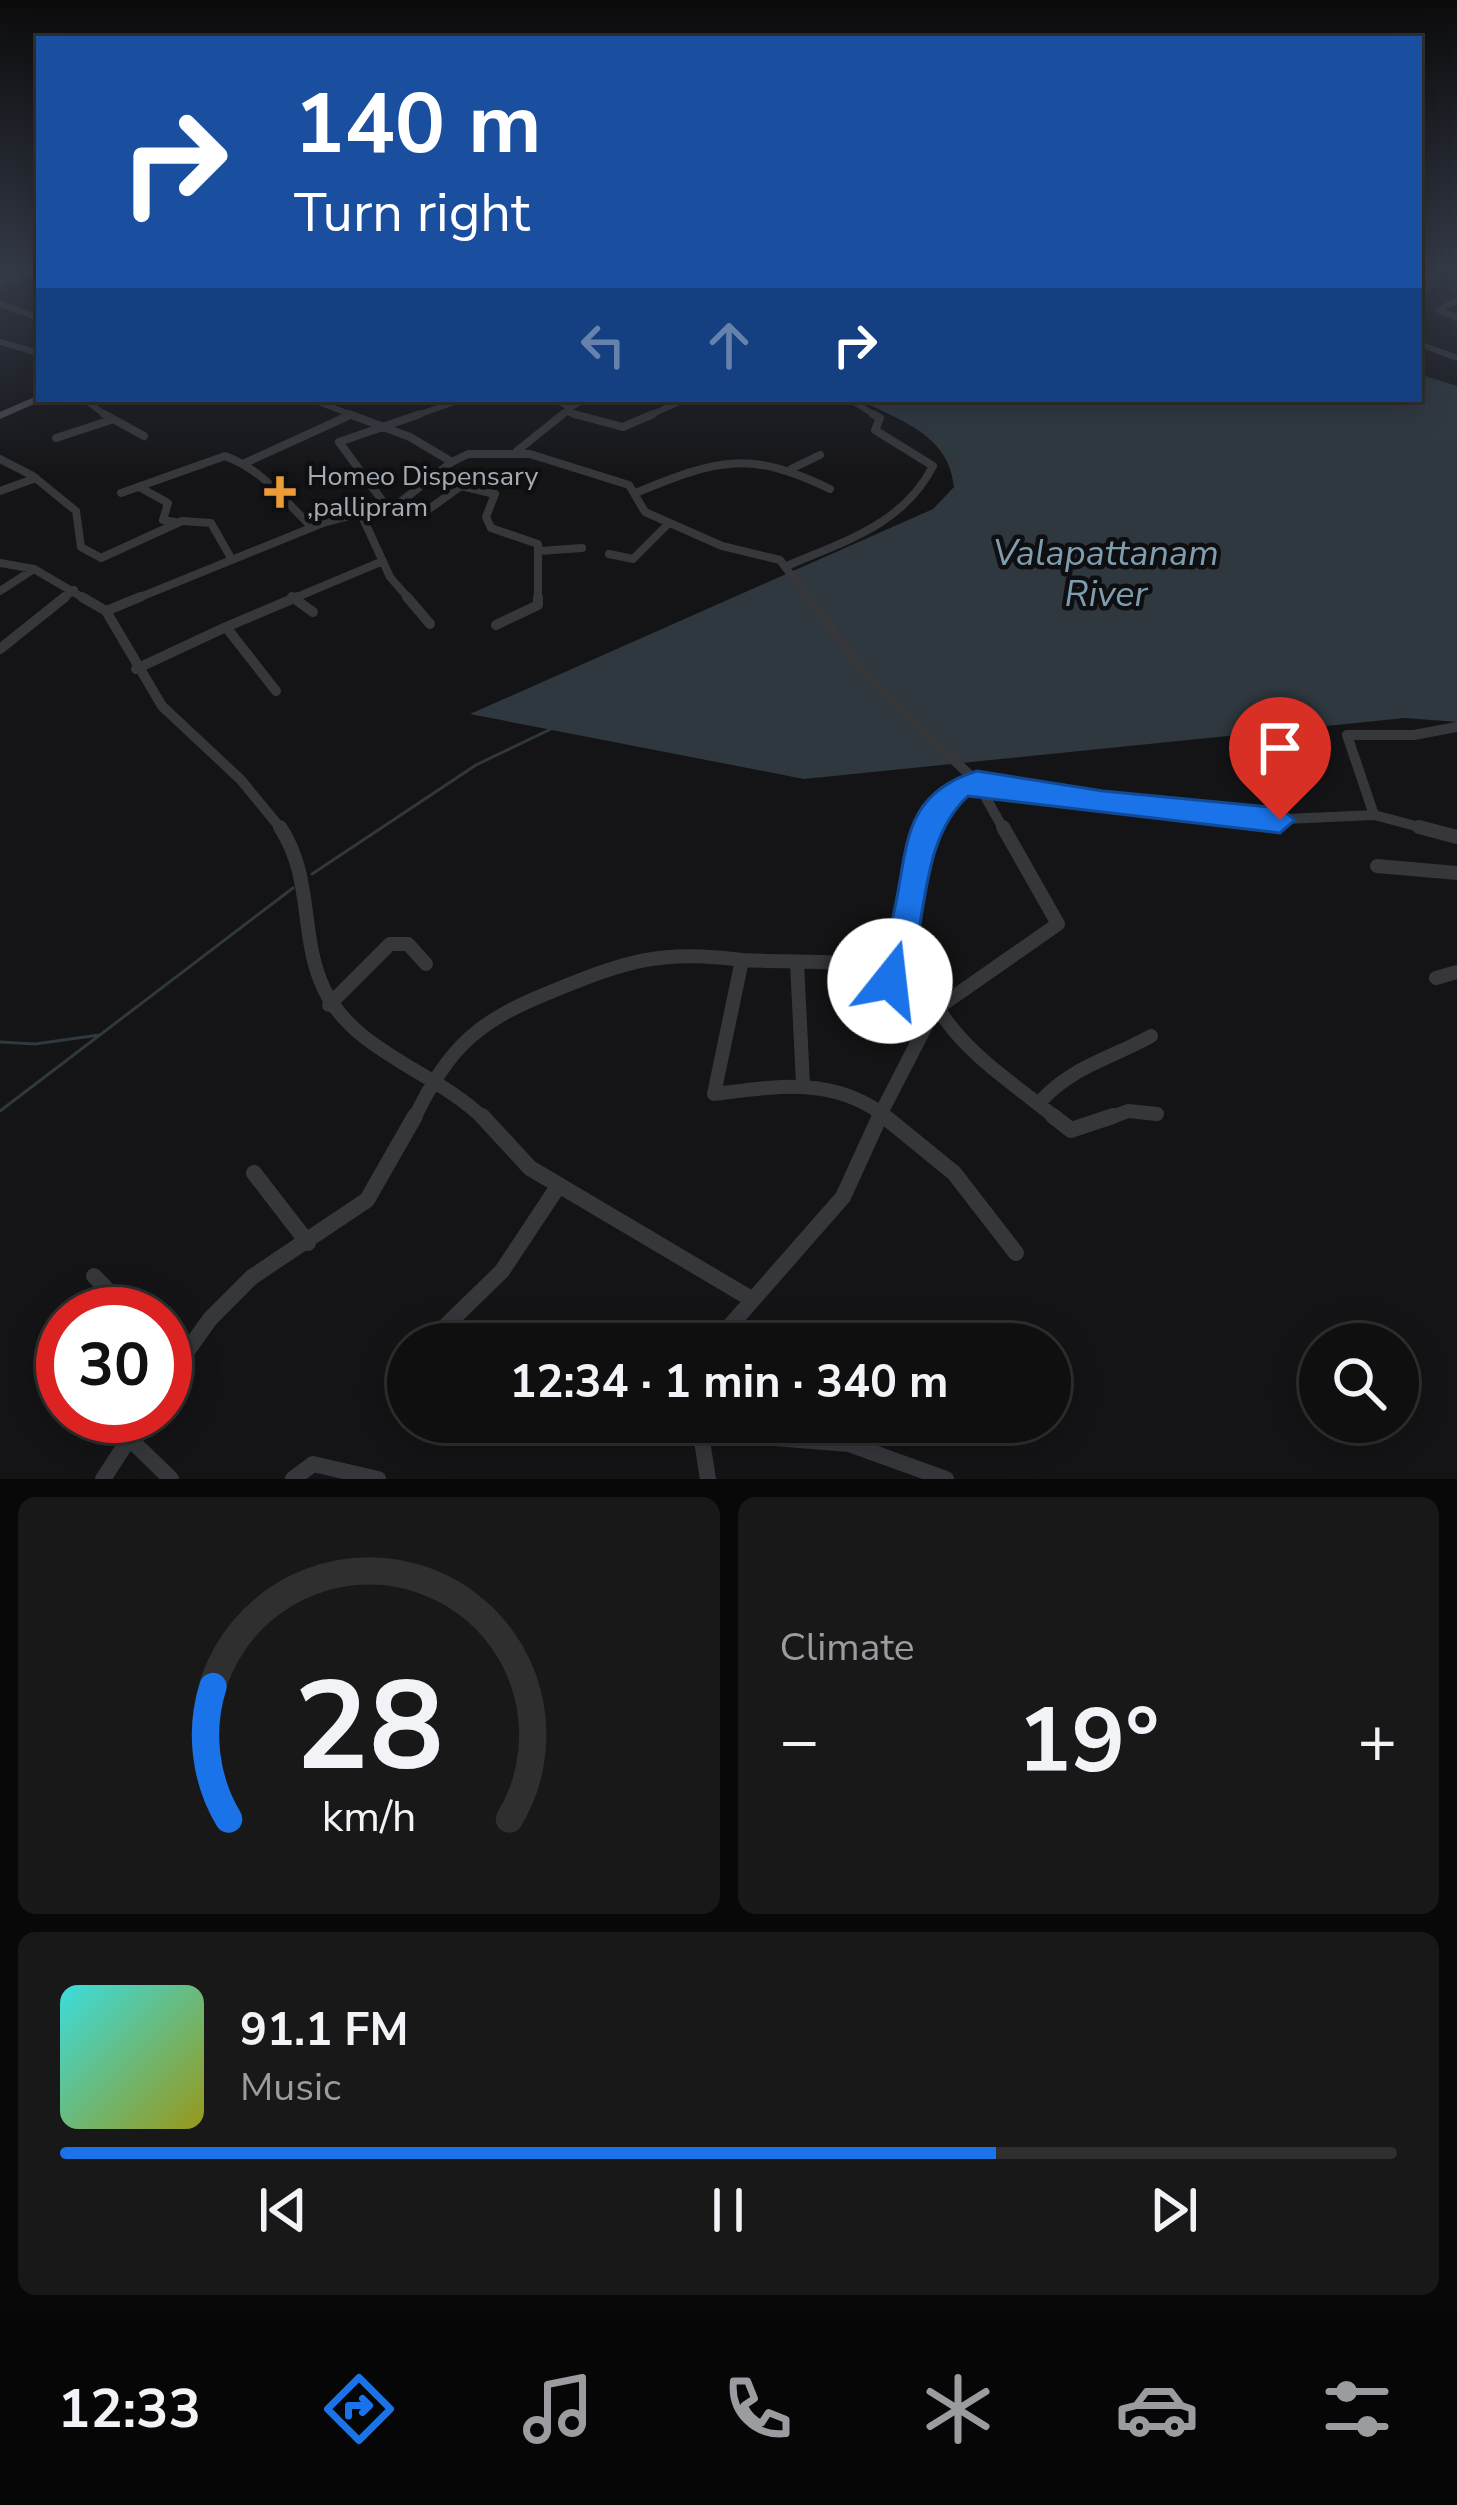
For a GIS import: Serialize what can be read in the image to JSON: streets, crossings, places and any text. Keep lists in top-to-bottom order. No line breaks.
{"water":["Valapattanam River"],"places":{"health":["Homeo Dispensary ,pallipram"]},"page":{"turn":["140 m","Turn right"],"limit":"30","trip":"12:34 · 1 min · 340 m","tile":"Climate","heat":["−","19°","+"],"song":["91.1 FM","Music"],"tabs":"12:33","gauge":["28","km/h"]}}
